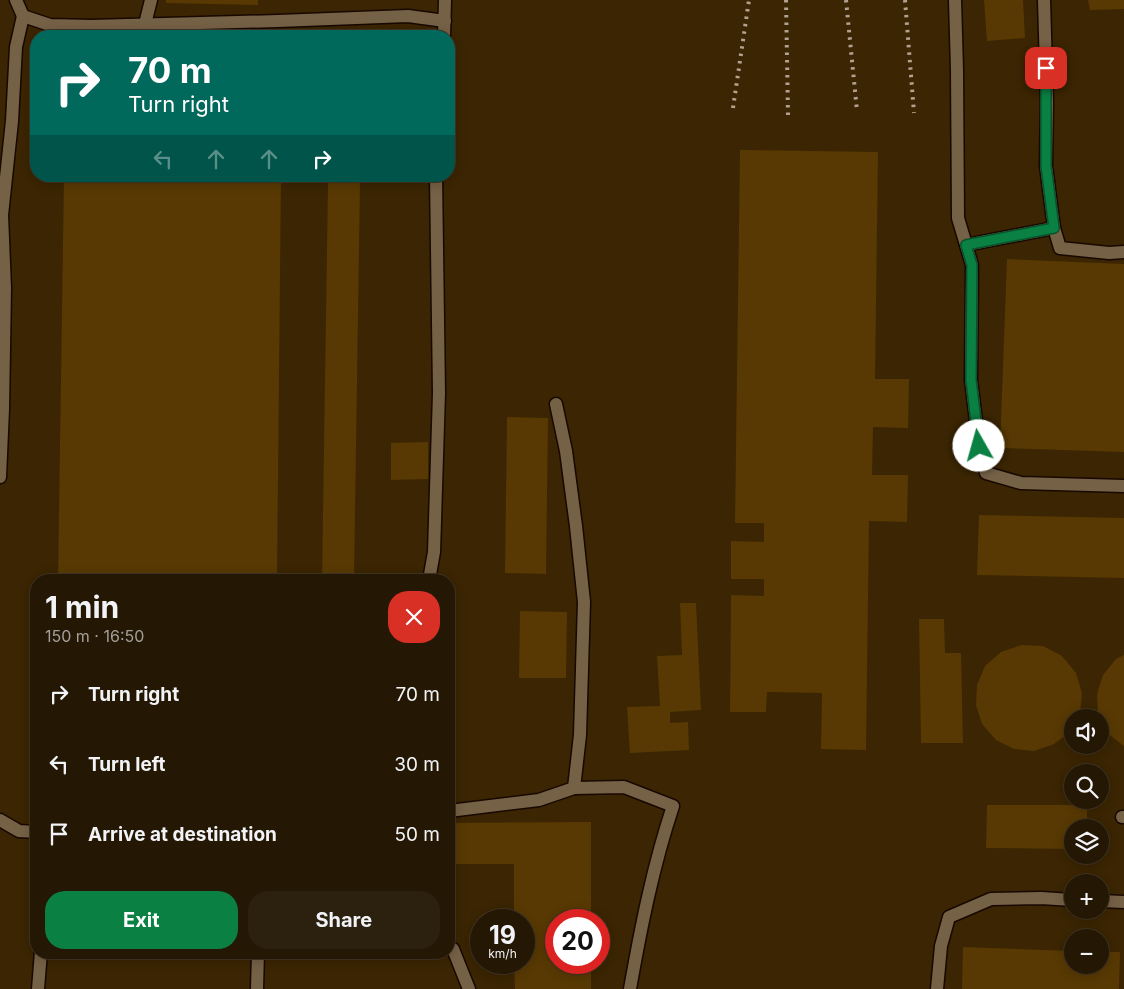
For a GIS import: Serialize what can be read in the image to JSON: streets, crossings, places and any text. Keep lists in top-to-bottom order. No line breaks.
{"page":{"turn":["70 m","Turn right"],"heading":["1 min","150 m · 16:50"],"list":[{"name":"Turn right","value":"70 m"},{"name":"Turn left","value":"30 m"},{"name":"Arrive at destination","value":"50 m"}],"map_buttons":["+","−"],"buttons":["Exit","Share"],"speed":"19 km/h","limit":"20"}}
